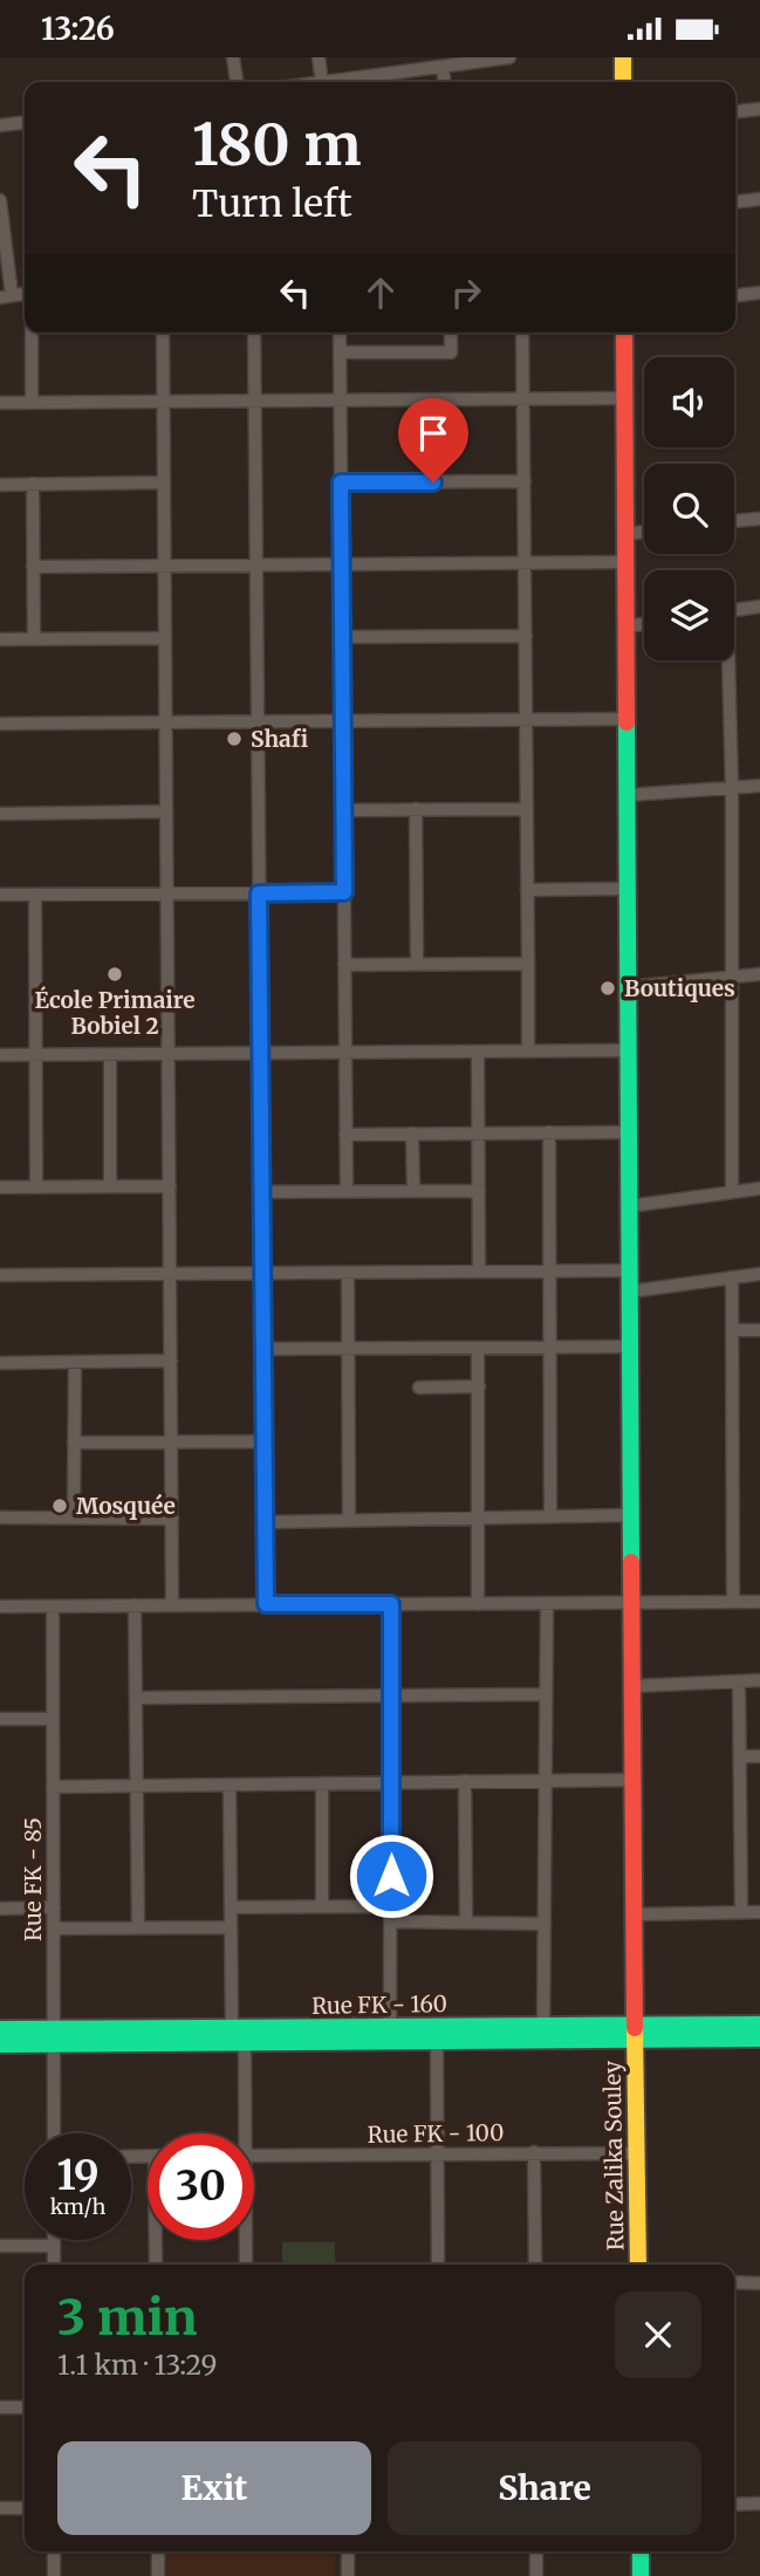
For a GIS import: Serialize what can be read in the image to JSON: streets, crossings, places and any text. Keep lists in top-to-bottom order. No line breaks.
{"streets":{"street":["Rue FK - 85","Rue FK - 160","Rue FK - 100","Rue Zalika Souley"]},"crossings":[["Rue FK - 85","Rue FK - 160"],["Rue FK - 160","Rue Zalika Souley"],["Rue FK - 100","Rue Zalika Souley"]],"places":["Shafi","École Primaire Bobiel 2","Boutiques","Mosquée"],"page":{"status":"13:26","turn":["180 m","Turn left"],"speed":"19 km/h","limit":"30","heading":["3 min","1.1 km · 13:29"],"buttons":["Exit","Share"]}}
